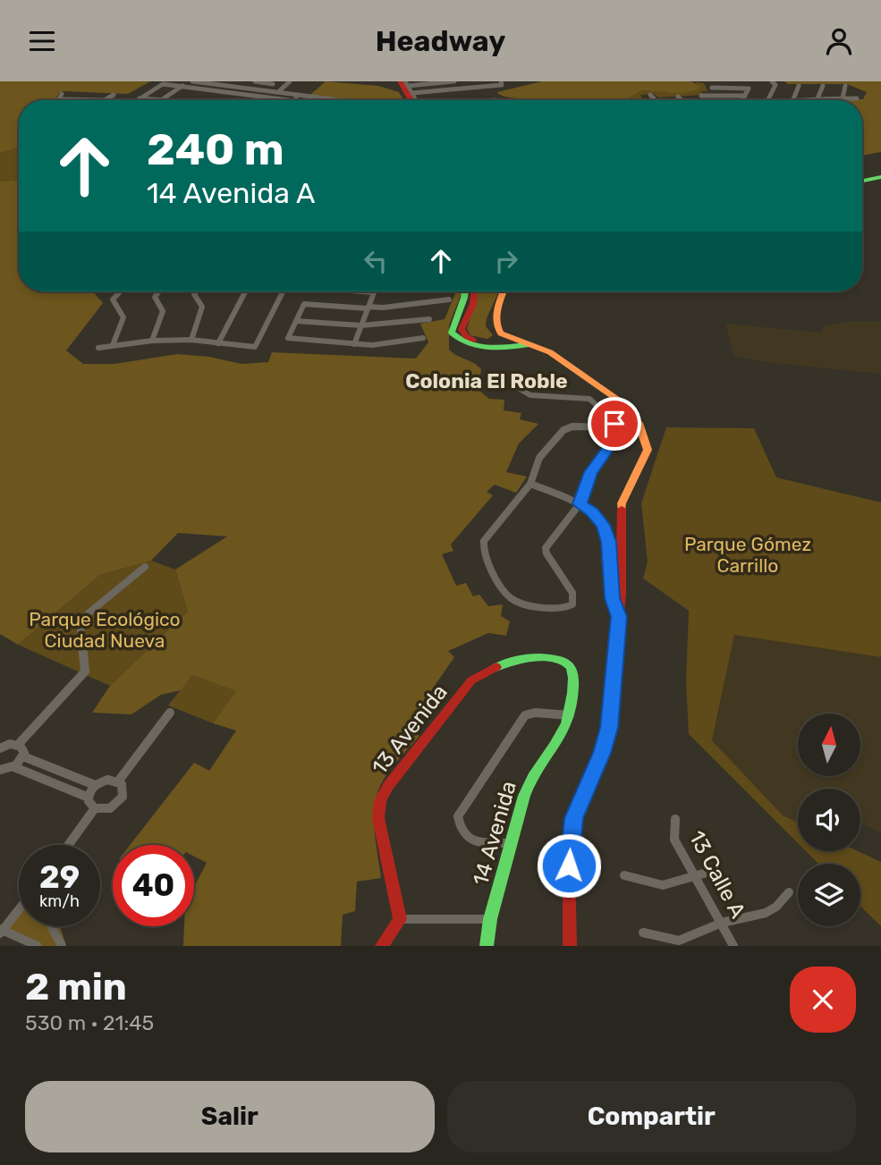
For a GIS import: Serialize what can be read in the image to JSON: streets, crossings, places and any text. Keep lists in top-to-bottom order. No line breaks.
{"streets":{"street":["13 Avenida","14 Avenida","13 Calle A"]},"crossings":[["13 Avenida","14 Avenida"]],"districts":["Colonia El Roble"],"parks":["Parque Gómez Carrillo","Parque Ecológico Ciudad Nueva"],"north":"top","page":{"header":"Headway","turn":["240 m","14 Avenida A"],"speed":"29 km/h","limit":"40","heading":["2 min","530 m · 21:45"],"buttons":["Salir","Compartir"]}}
